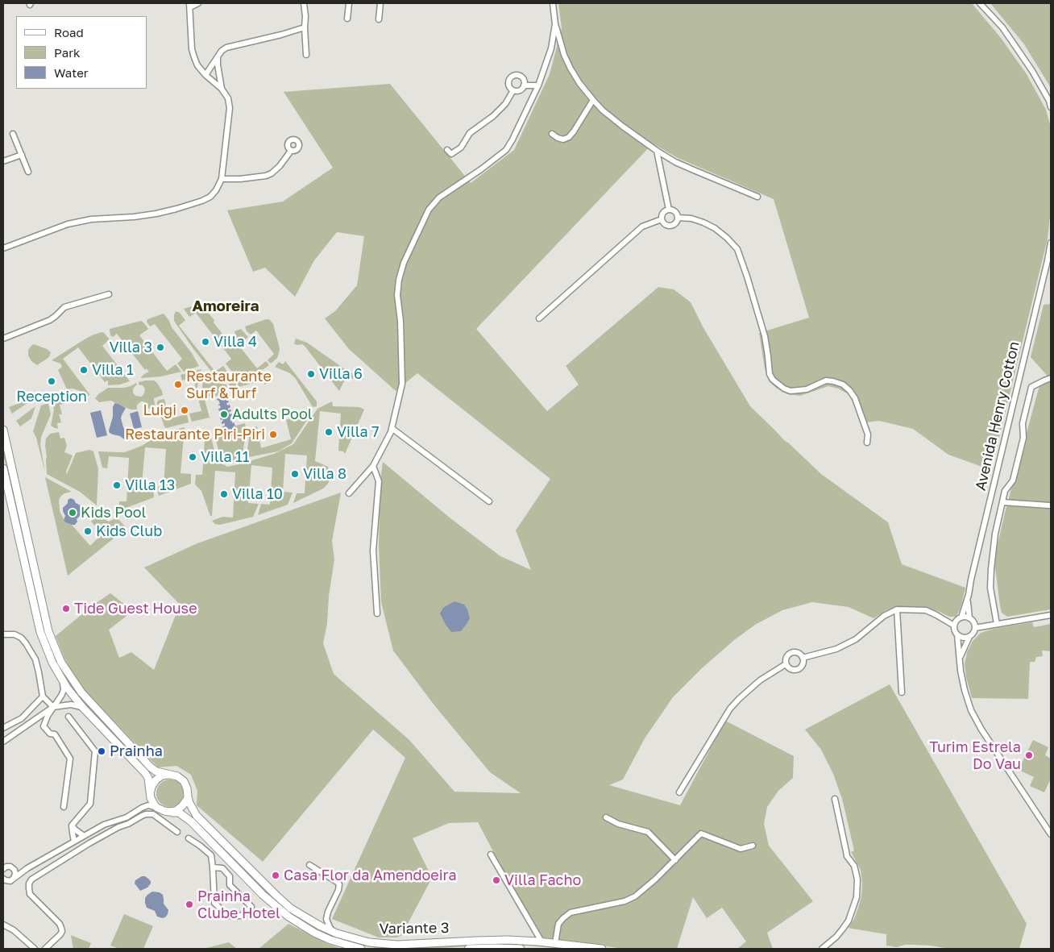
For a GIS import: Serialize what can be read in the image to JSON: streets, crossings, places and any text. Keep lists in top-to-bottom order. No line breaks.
{"streets":{"main road":["Variante 3"],"street":["Avenida Henry Cotton"]},"districts":["Amoreira"],"places":["Villa 4","Villa 3","Villa 1","Villa 6","Reception","Restaurante Surf &Turf","Luigi","Adults Pool","Villa 7","Restaurante Piri-Piri","Villa 11","Villa 8","Villa 13","Villa 10","Kids Pool","Kids Club","Tide Guest House","Prainha","Turim Estrela Do Vau","Casa Flor da Amendoeira","Villa Facho","Prainha Clube Hotel"],"legend":["Road","Park","Water"]}
